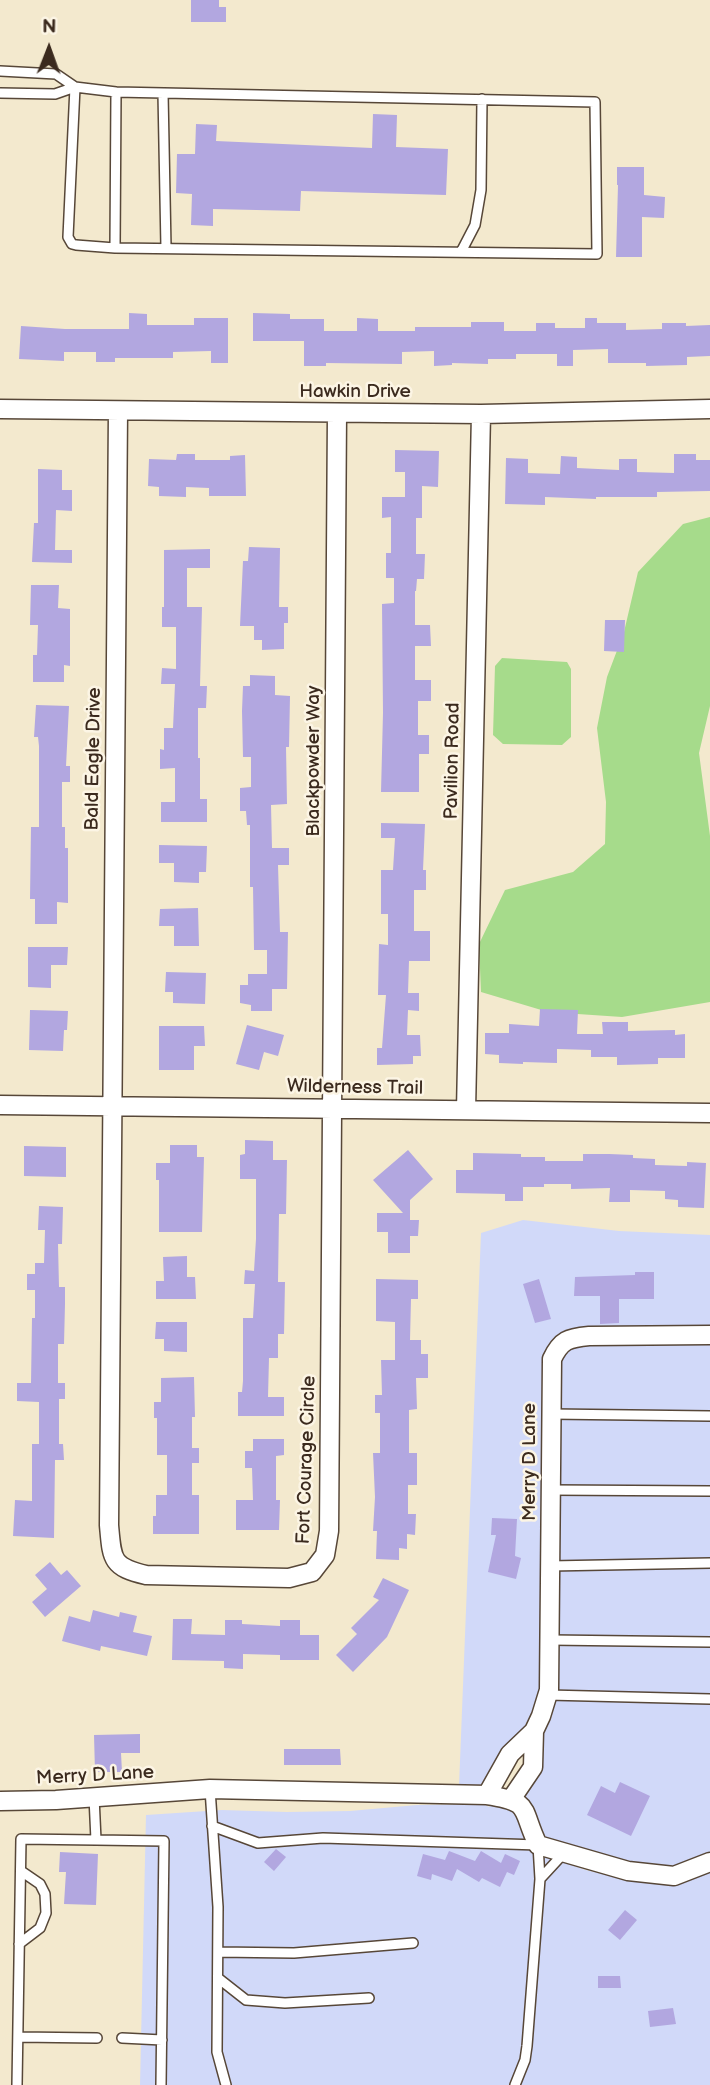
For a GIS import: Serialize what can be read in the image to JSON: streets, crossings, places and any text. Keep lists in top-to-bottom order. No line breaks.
{"streets":{"street":["Hawkin Drive","Bald Eagle Drive","Blackpowder Way","Pavilion Road","Wilderness Trail","Fort Courage Circle","Merry D Lane"]},"crossings":[["Hawkin Drive","Bald Eagle Drive"],["Hawkin Drive","Blackpowder Way"],["Hawkin Drive","Pavilion Road"],["Bald Eagle Drive","Wilderness Trail"],["Bald Eagle Drive","Fort Courage Circle"],["Blackpowder Way","Wilderness Trail"],["Blackpowder Way","Fort Courage Circle"],["Pavilion Road","Wilderness Trail"],["Wilderness Trail","Fort Courage Circle"]],"north":"top"}
